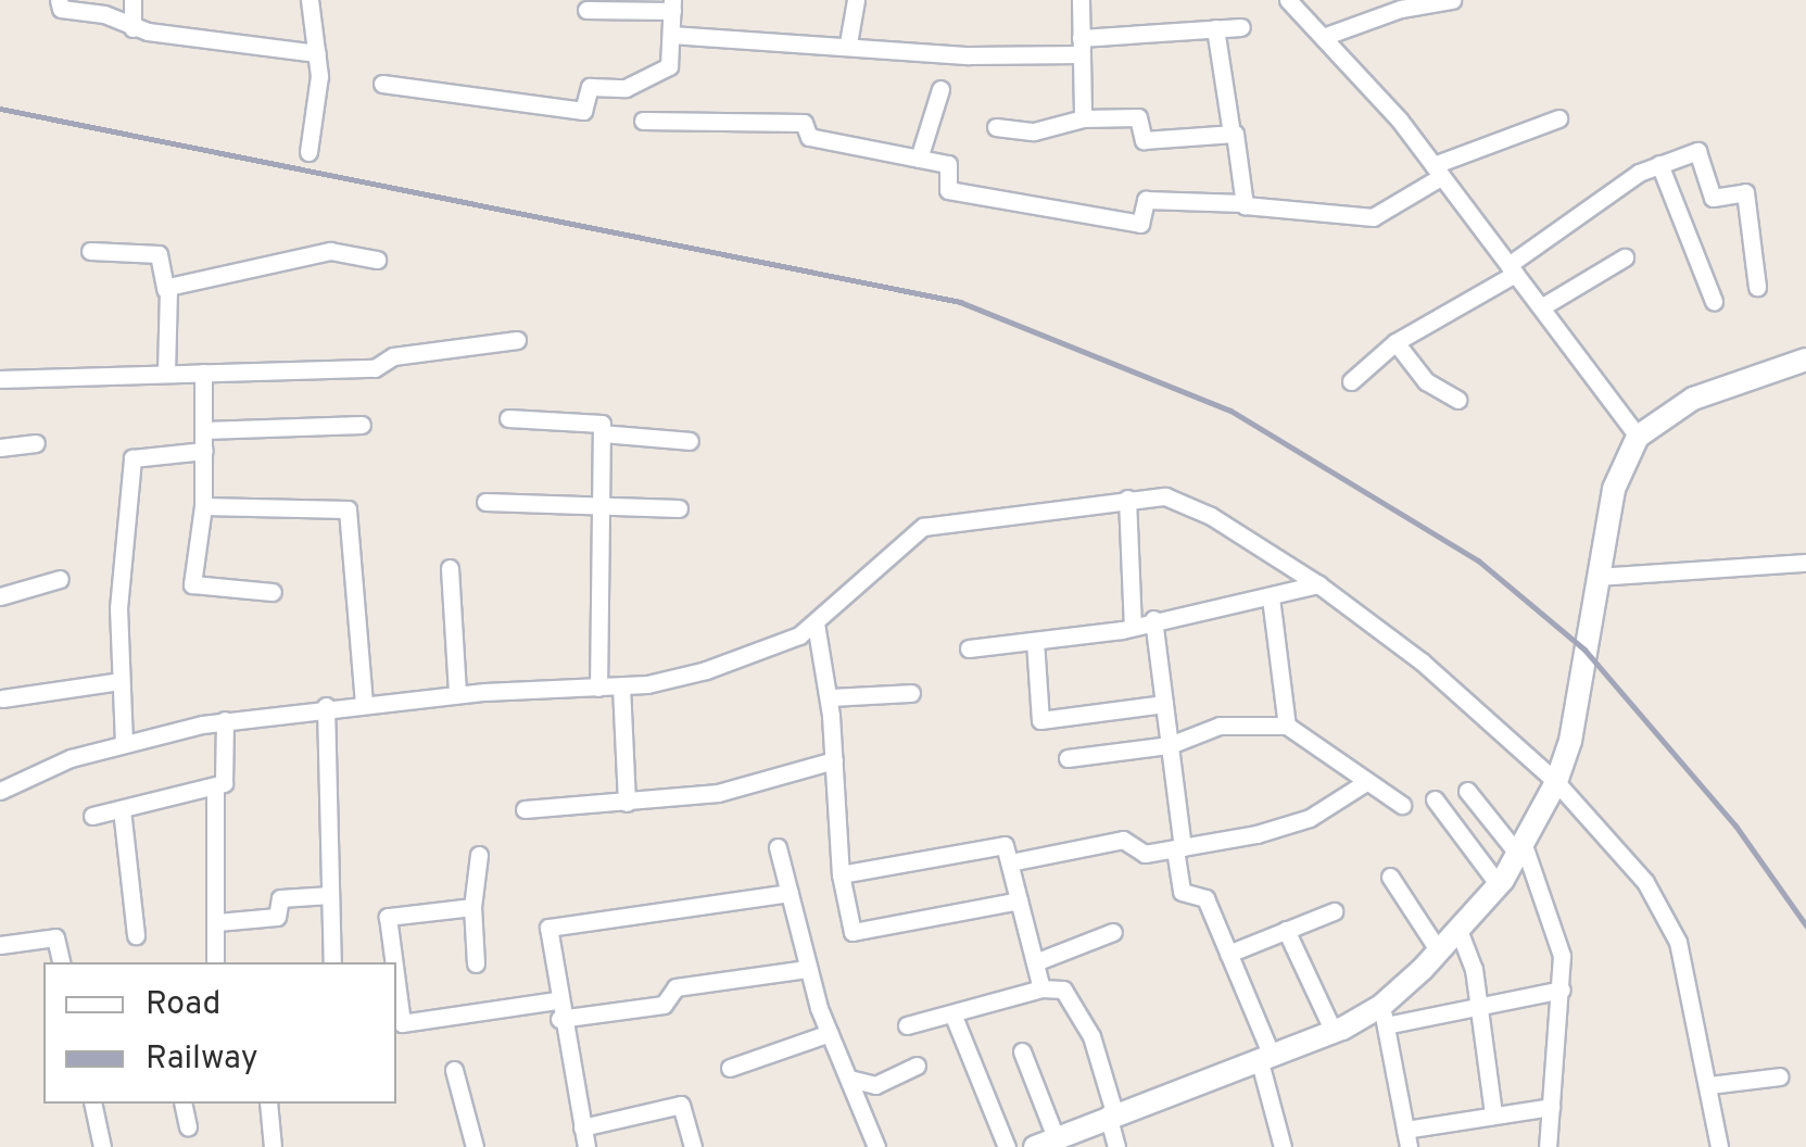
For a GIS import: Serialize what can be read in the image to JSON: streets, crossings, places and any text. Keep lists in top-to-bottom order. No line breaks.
{"legend":["Road","Railway"]}
